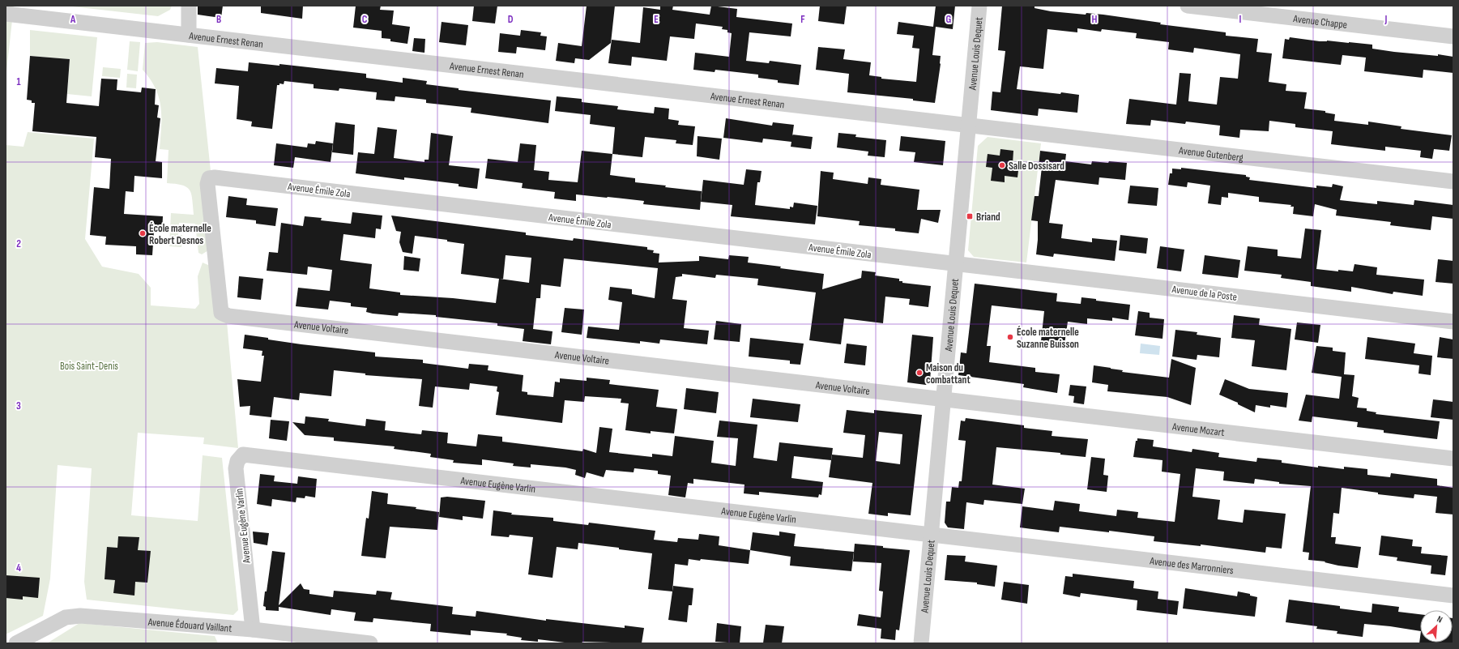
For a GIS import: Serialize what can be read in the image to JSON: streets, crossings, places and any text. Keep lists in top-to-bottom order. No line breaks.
{"streets":{"street":["Avenue Chappe","Avenue Ernest Renan","Avenue Louis Dequet","Avenue Gutenberg","Avenue Émile Zola","Avenue de la Poste","Avenue Voltaire","Avenue Mozart","Avenue Eugène Varlin","Avenue des Marronniers","Avenue Édouard Vaillant"]},"crossings":[["Avenue Ernest Renan","Avenue Louis Dequet"],["Avenue Ernest Renan","Avenue Gutenberg"],["Avenue Louis Dequet","Avenue Gutenberg"],["Avenue Louis Dequet","Avenue Émile Zola"],["Avenue Louis Dequet","Avenue de la Poste"],["Avenue Louis Dequet","Avenue Voltaire"],["Avenue Louis Dequet","Avenue Mozart"],["Avenue Louis Dequet","Avenue Eugène Varlin"],["Avenue Louis Dequet","Avenue des Marronniers"],["Avenue Émile Zola","Avenue de la Poste"],["Avenue Émile Zola","Avenue Voltaire"],["Avenue Voltaire","Avenue Mozart"],["Avenue Eugène Varlin","Avenue des Marronniers"],["Avenue Eugène Varlin","Avenue Édouard Vaillant"]],"parks":["Bois Saint-Denis"],"places":{"other":["Salle Dossisard","École maternelle Robert Desnos","École maternelle Suzanne Buisson","Maison du combattant"],"transit":["Briand"]},"north":"top right","grid":{"columns":["A","B","C","D","E","F","G","H","I","J"],"rows":["1","2","3","4"]}}
